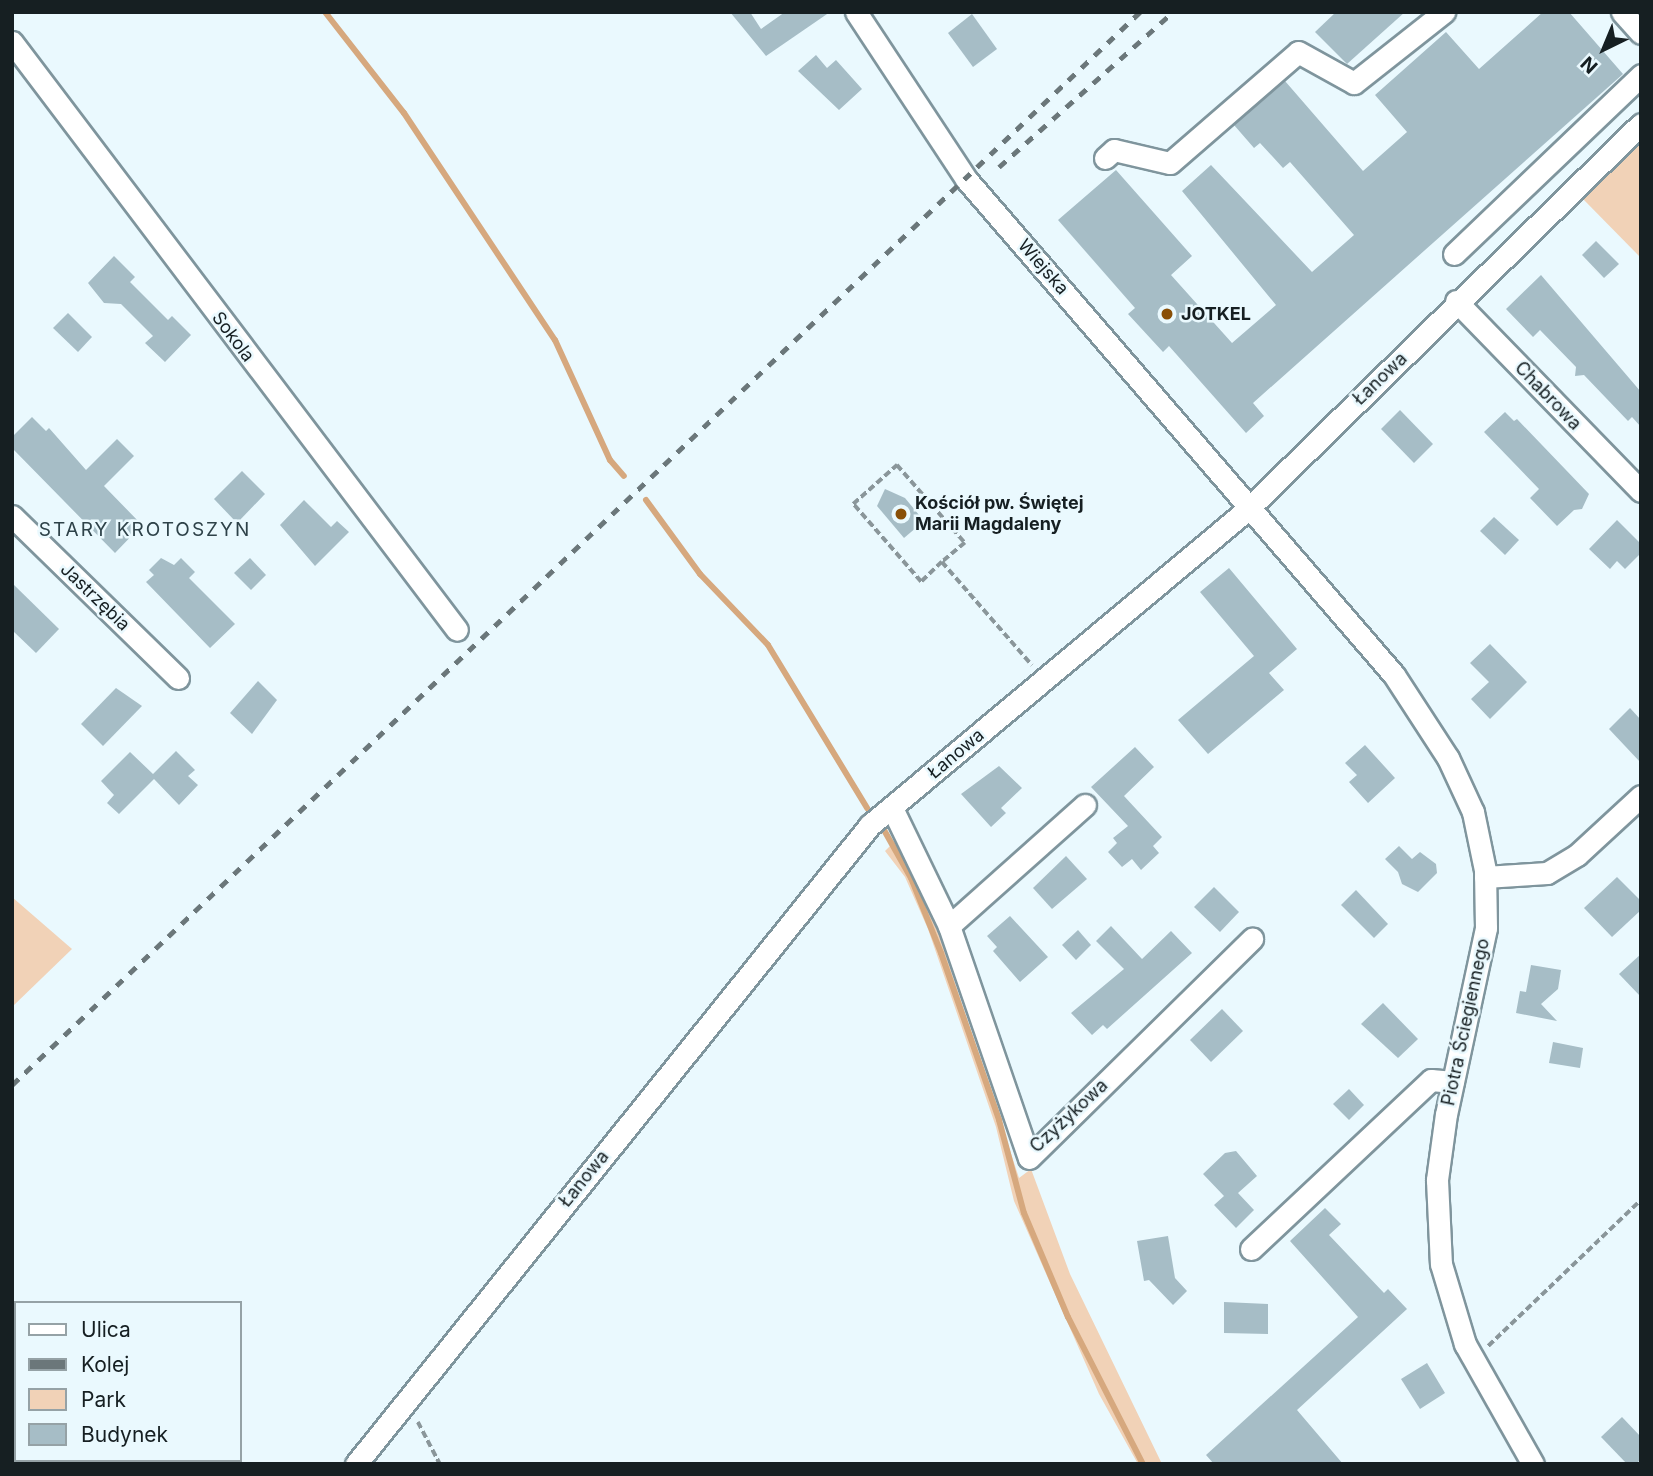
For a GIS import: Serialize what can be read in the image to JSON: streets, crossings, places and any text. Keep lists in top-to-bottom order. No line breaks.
{"streets":{"street":["Wiejska","Sokola","Łanowa","Chabrowa","Jastrzębia","Piotra Ściegiennego","Czyżykowa"]},"crossings":[["Wiejska","Łanowa"],["Wiejska","Piotra Ściegiennego"],["Łanowa","Chabrowa"],["Łanowa","Piotra Ściegiennego"],["Łanowa","Czyżykowa"]],"districts":["STARY KROTOSZYN"],"places":["JOTKEL","Kościół pw. Świętej Marii Magdaleny"],"legend":["Ulica","Kolej","Park","Budynek"],"north":"bottom left"}
